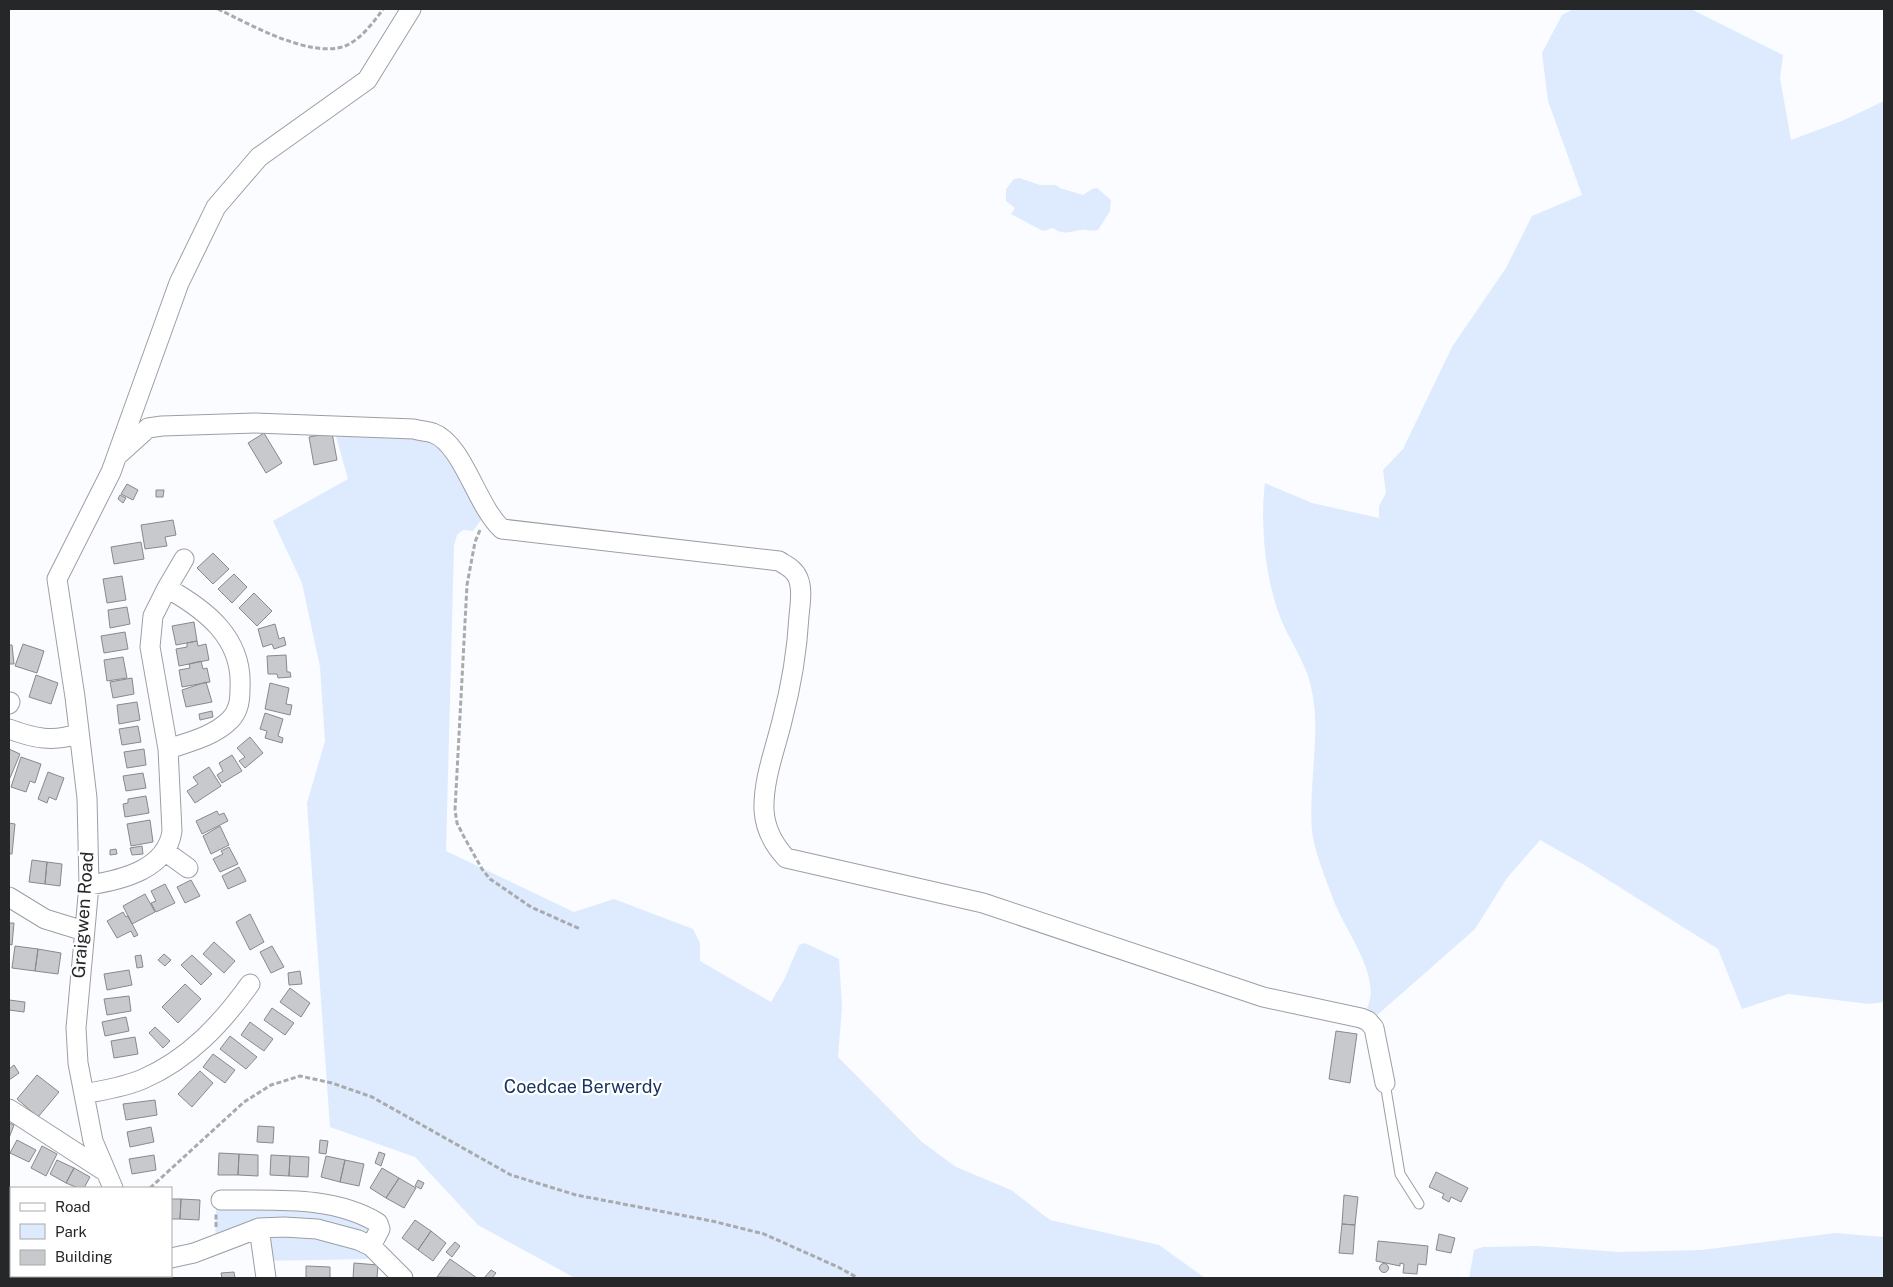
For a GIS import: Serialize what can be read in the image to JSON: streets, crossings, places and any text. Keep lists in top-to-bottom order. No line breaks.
{"streets":{"street":["Graigwen Road"]},"parks":["Coedcae Berwerdy"],"legend":["Road","Park","Building"]}
